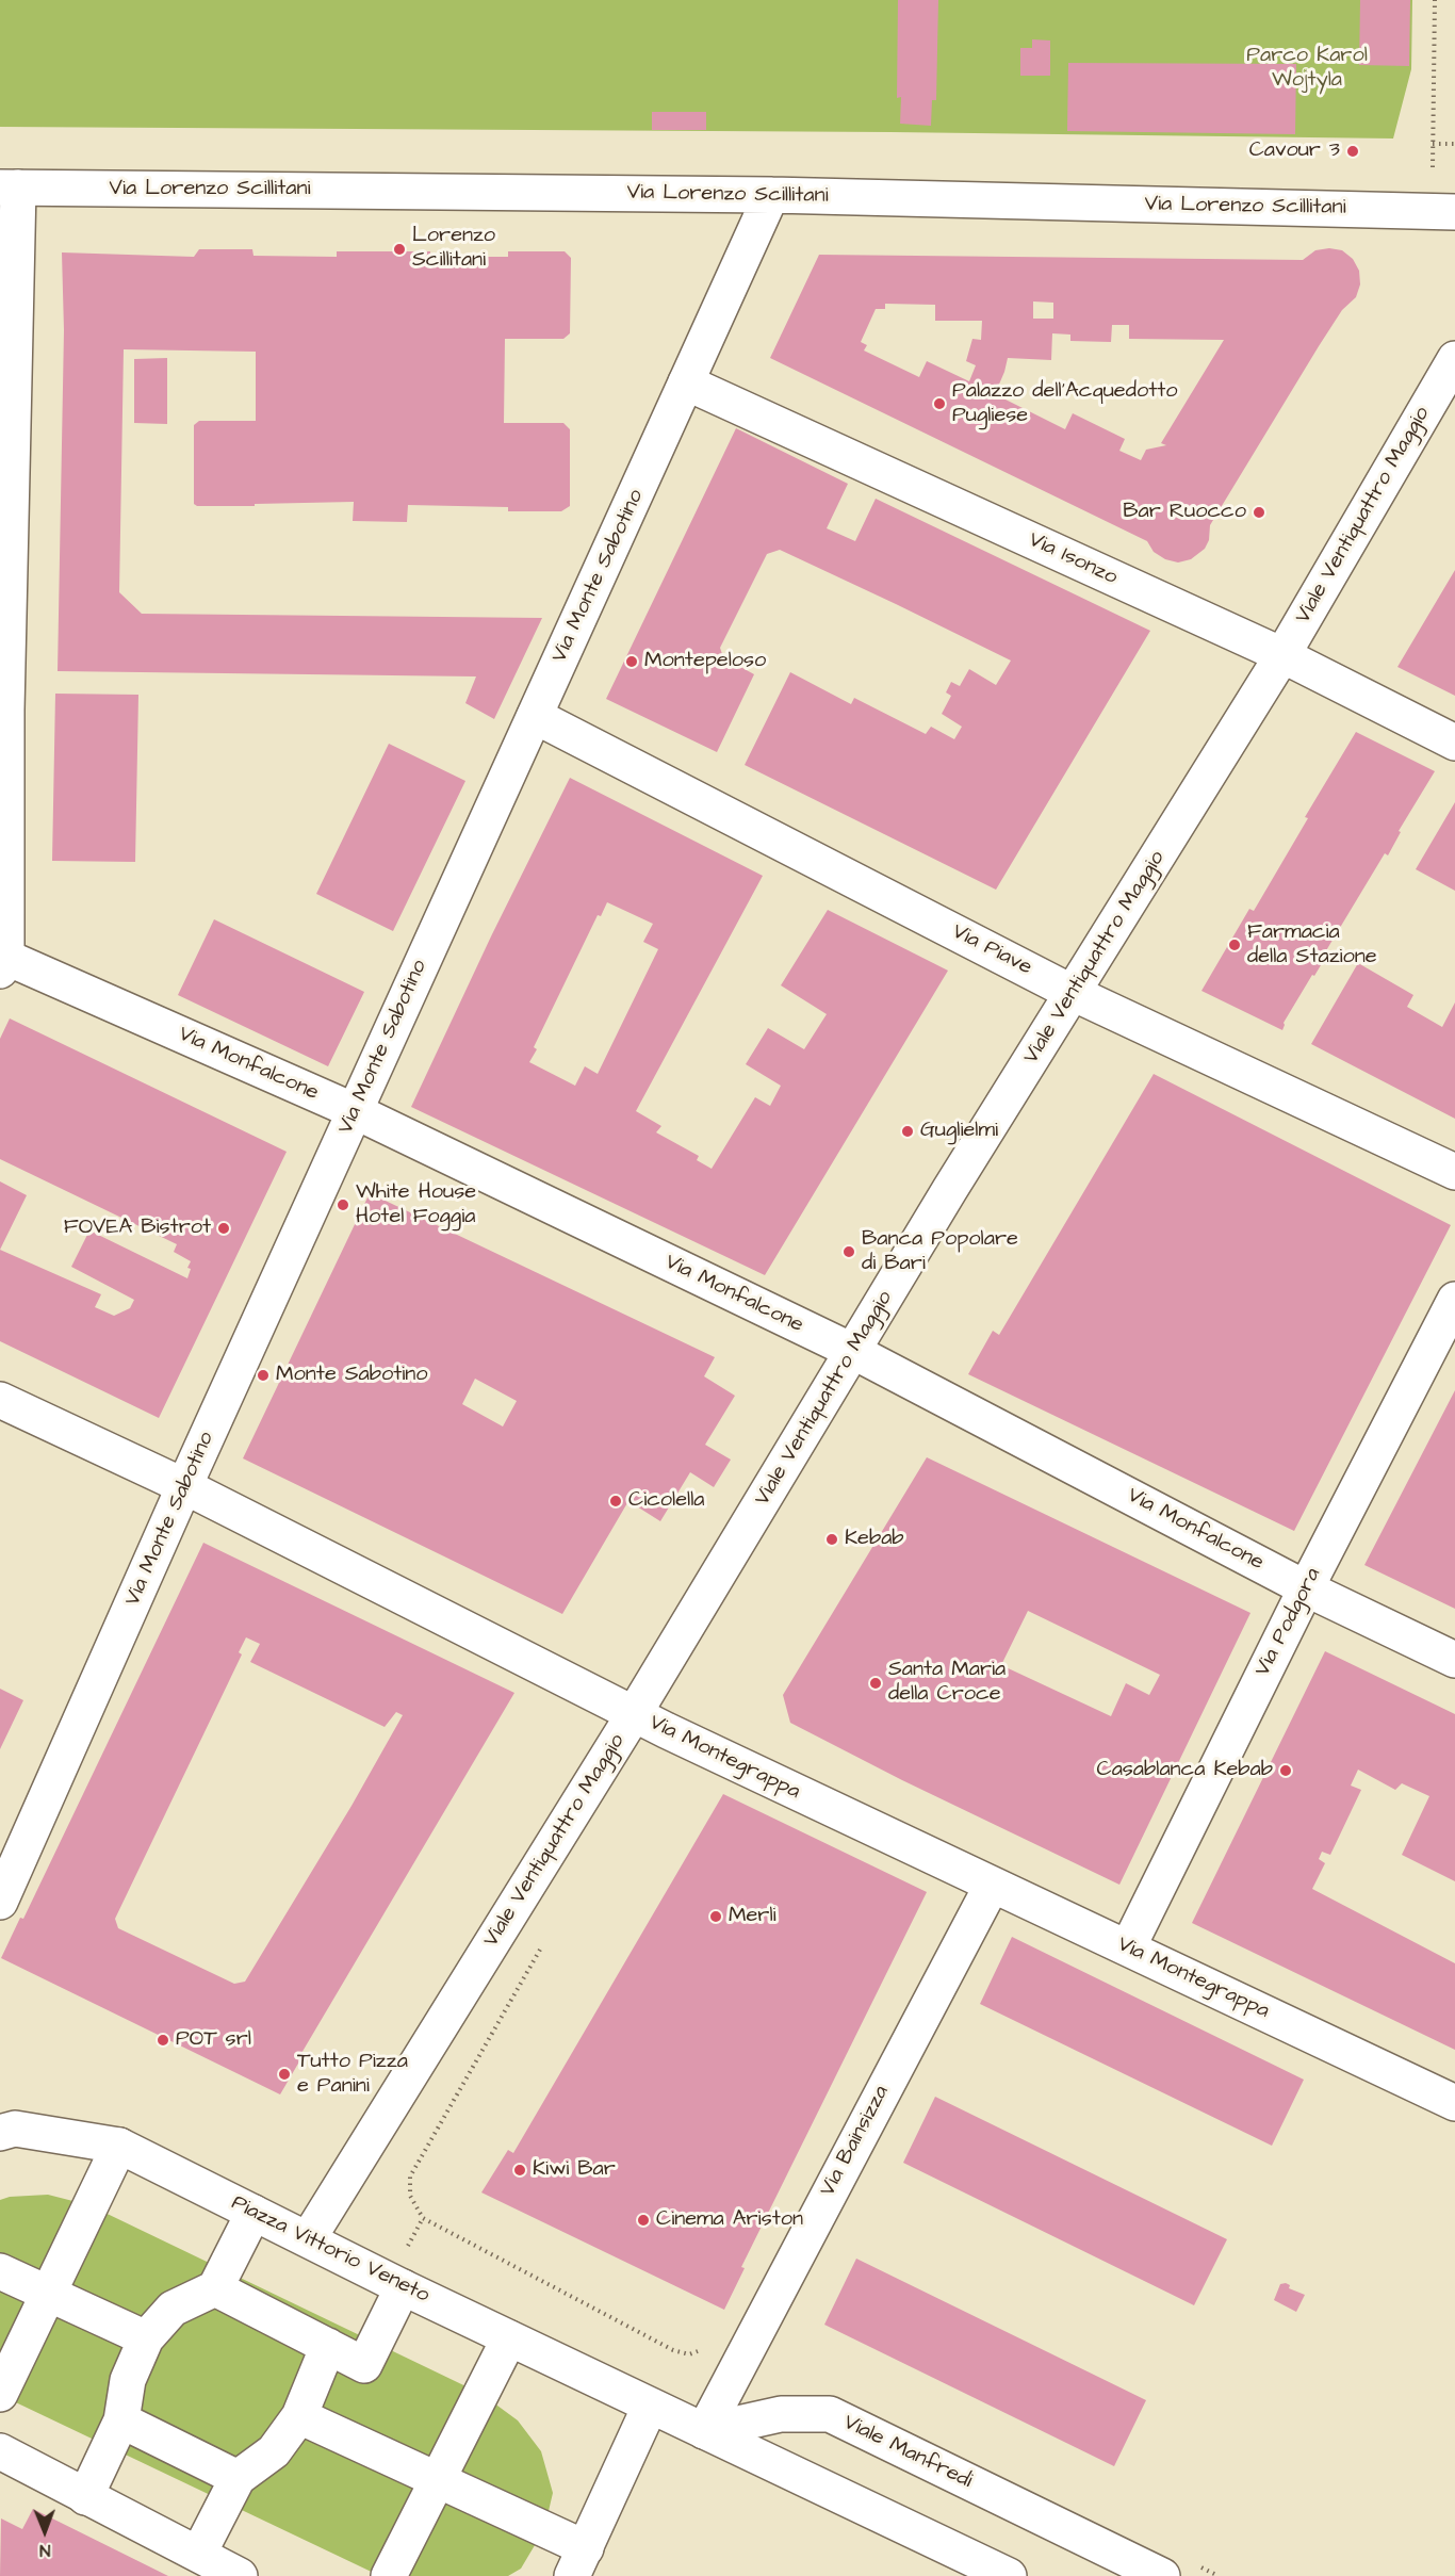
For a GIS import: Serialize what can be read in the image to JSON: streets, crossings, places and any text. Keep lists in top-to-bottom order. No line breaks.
{"streets":{"street":["Via Lorenzo Scillitani","Viale Ventiquattro Maggio","Via Isonzo","Via Monte Sabotino","Via Piave","Via Monfalcone","Via Podgora","Via Montegrappa","Via Bainsizza","Piazza Vittorio Veneto","Viale Manfredi"]},"crossings":[["Via Lorenzo Scillitani","Via Monte Sabotino"],["Viale Ventiquattro Maggio","Via Isonzo"],["Viale Ventiquattro Maggio","Via Piave"],["Viale Ventiquattro Maggio","Via Monfalcone"],["Viale Ventiquattro Maggio","Via Montegrappa"],["Viale Ventiquattro Maggio","Piazza Vittorio Veneto"],["Via Isonzo","Via Monte Sabotino"],["Via Monte Sabotino","Via Piave"],["Via Monte Sabotino","Via Monfalcone"],["Via Monte Sabotino","Via Montegrappa"],["Via Monfalcone","Via Podgora"],["Via Podgora","Via Montegrappa"],["Via Montegrappa","Via Bainsizza"],["Via Bainsizza","Piazza Vittorio Veneto"],["Via Bainsizza","Viale Manfredi"],["Piazza Vittorio Veneto","Viale Manfredi"]],"parks":["Parco Karol Wojtyla"],"places":["Cavour 3","Lorenzo Scillitani","Palazzo dell'Acquedotto Pugliese","Bar Ruocco","Montepeloso","Farmacia della Stazione","Guglielmi","White House Hotel Foggia","FOVEA Bistrot","Banca Popolare di Bari","Monte Sabotino","Cicolella","Kebab","Santa Maria della Croce","Casablanca Kebab","Merli","POT srl","Tutto Pizza e Panini","Kiwi Bar","Cinema Ariston"],"north":"bottom"}
